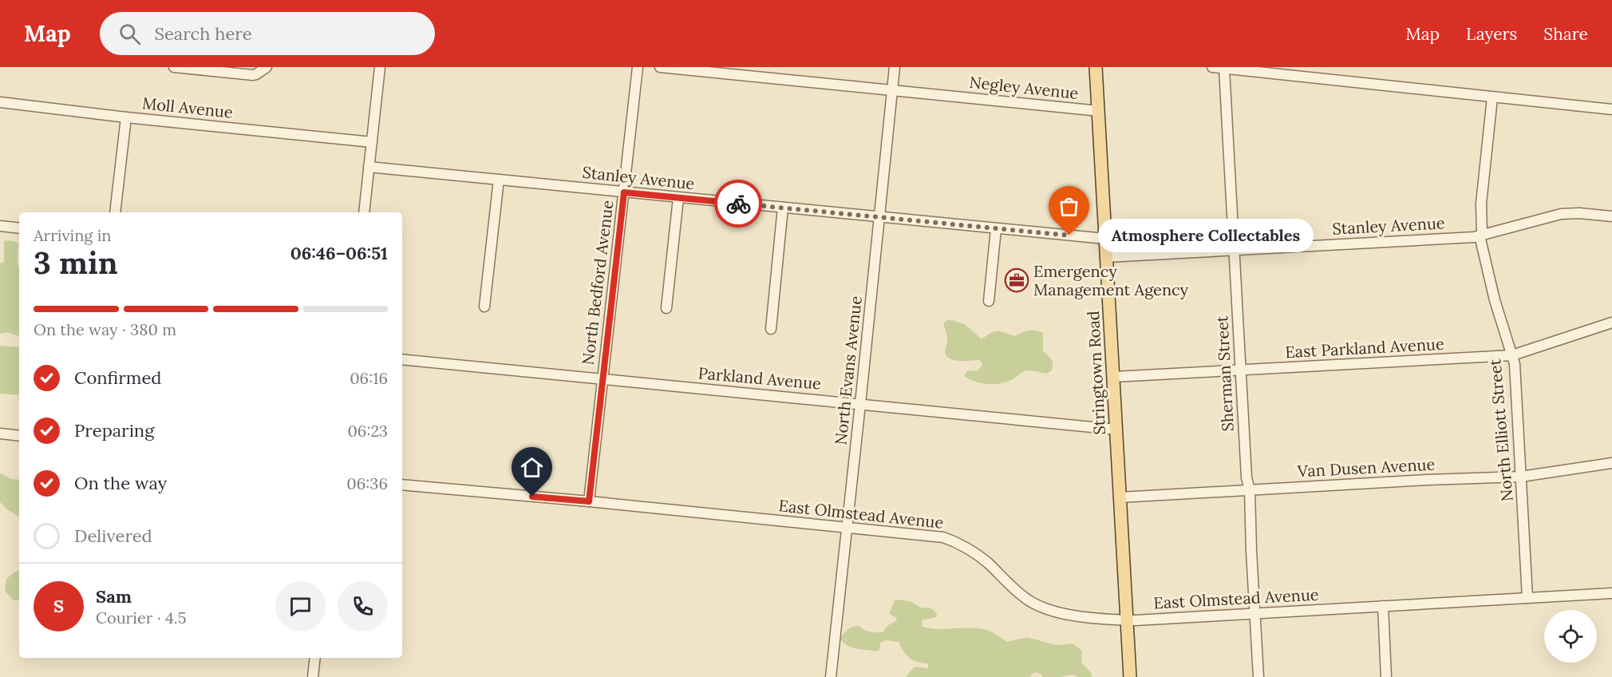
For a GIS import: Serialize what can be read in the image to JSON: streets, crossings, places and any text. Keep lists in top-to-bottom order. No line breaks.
{"streets":{"main road":["Stringtown Road"],"street":["Negley Avenue","Moll Avenue","Stanley Avenue","North Bedford Avenue","East Parkland Avenue","North Evans Avenue","Sherman Street","Parkland Avenue","North Elliott Street","Van Dusen Avenue","East Olmstead Avenue"]},"crossings":[["Negley Avenue","North Evans Avenue"],["Negley Avenue","Stringtown Road"],["Stanley Avenue","North Bedford Avenue"],["Stanley Avenue","North Evans Avenue"],["Stanley Avenue","Stringtown Road"],["Stanley Avenue","Sherman Street"],["Stanley Avenue","North Elliott Street"],["North Bedford Avenue","Parkland Avenue"],["North Bedford Avenue","East Olmstead Avenue"],["East Parkland Avenue","Stringtown Road"],["East Parkland Avenue","Sherman Street"],["East Parkland Avenue","North Elliott Street"],["North Evans Avenue","Parkland Avenue"],["North Evans Avenue","East Olmstead Avenue"],["Stringtown Road","Parkland Avenue"],["Stringtown Road","Van Dusen Avenue"],["Stringtown Road","East Olmstead Avenue"],["Sherman Street","Van Dusen Avenue"],["Sherman Street","East Olmstead Avenue"],["North Elliott Street","Van Dusen Avenue"],["North Elliott Street","East Olmstead Avenue"]],"places":{"other":["Atmosphere Collectables"],"office":["Emergency Management Agency"]},"page":{"header":"Map","search":"Search here","nav":["Map","Layers","Share"],"heading":["3 min","Arriving in","06:46–06:51"],"panel":["Sam","Courier · 4.5"],"bubble":"Atmosphere Collectables","bar":"On the way · 380 m","list":[["Confirmed","06:16"],["Preparing","06:23"],["On the way","06:36"],"Delivered"],"round":"S"}}
